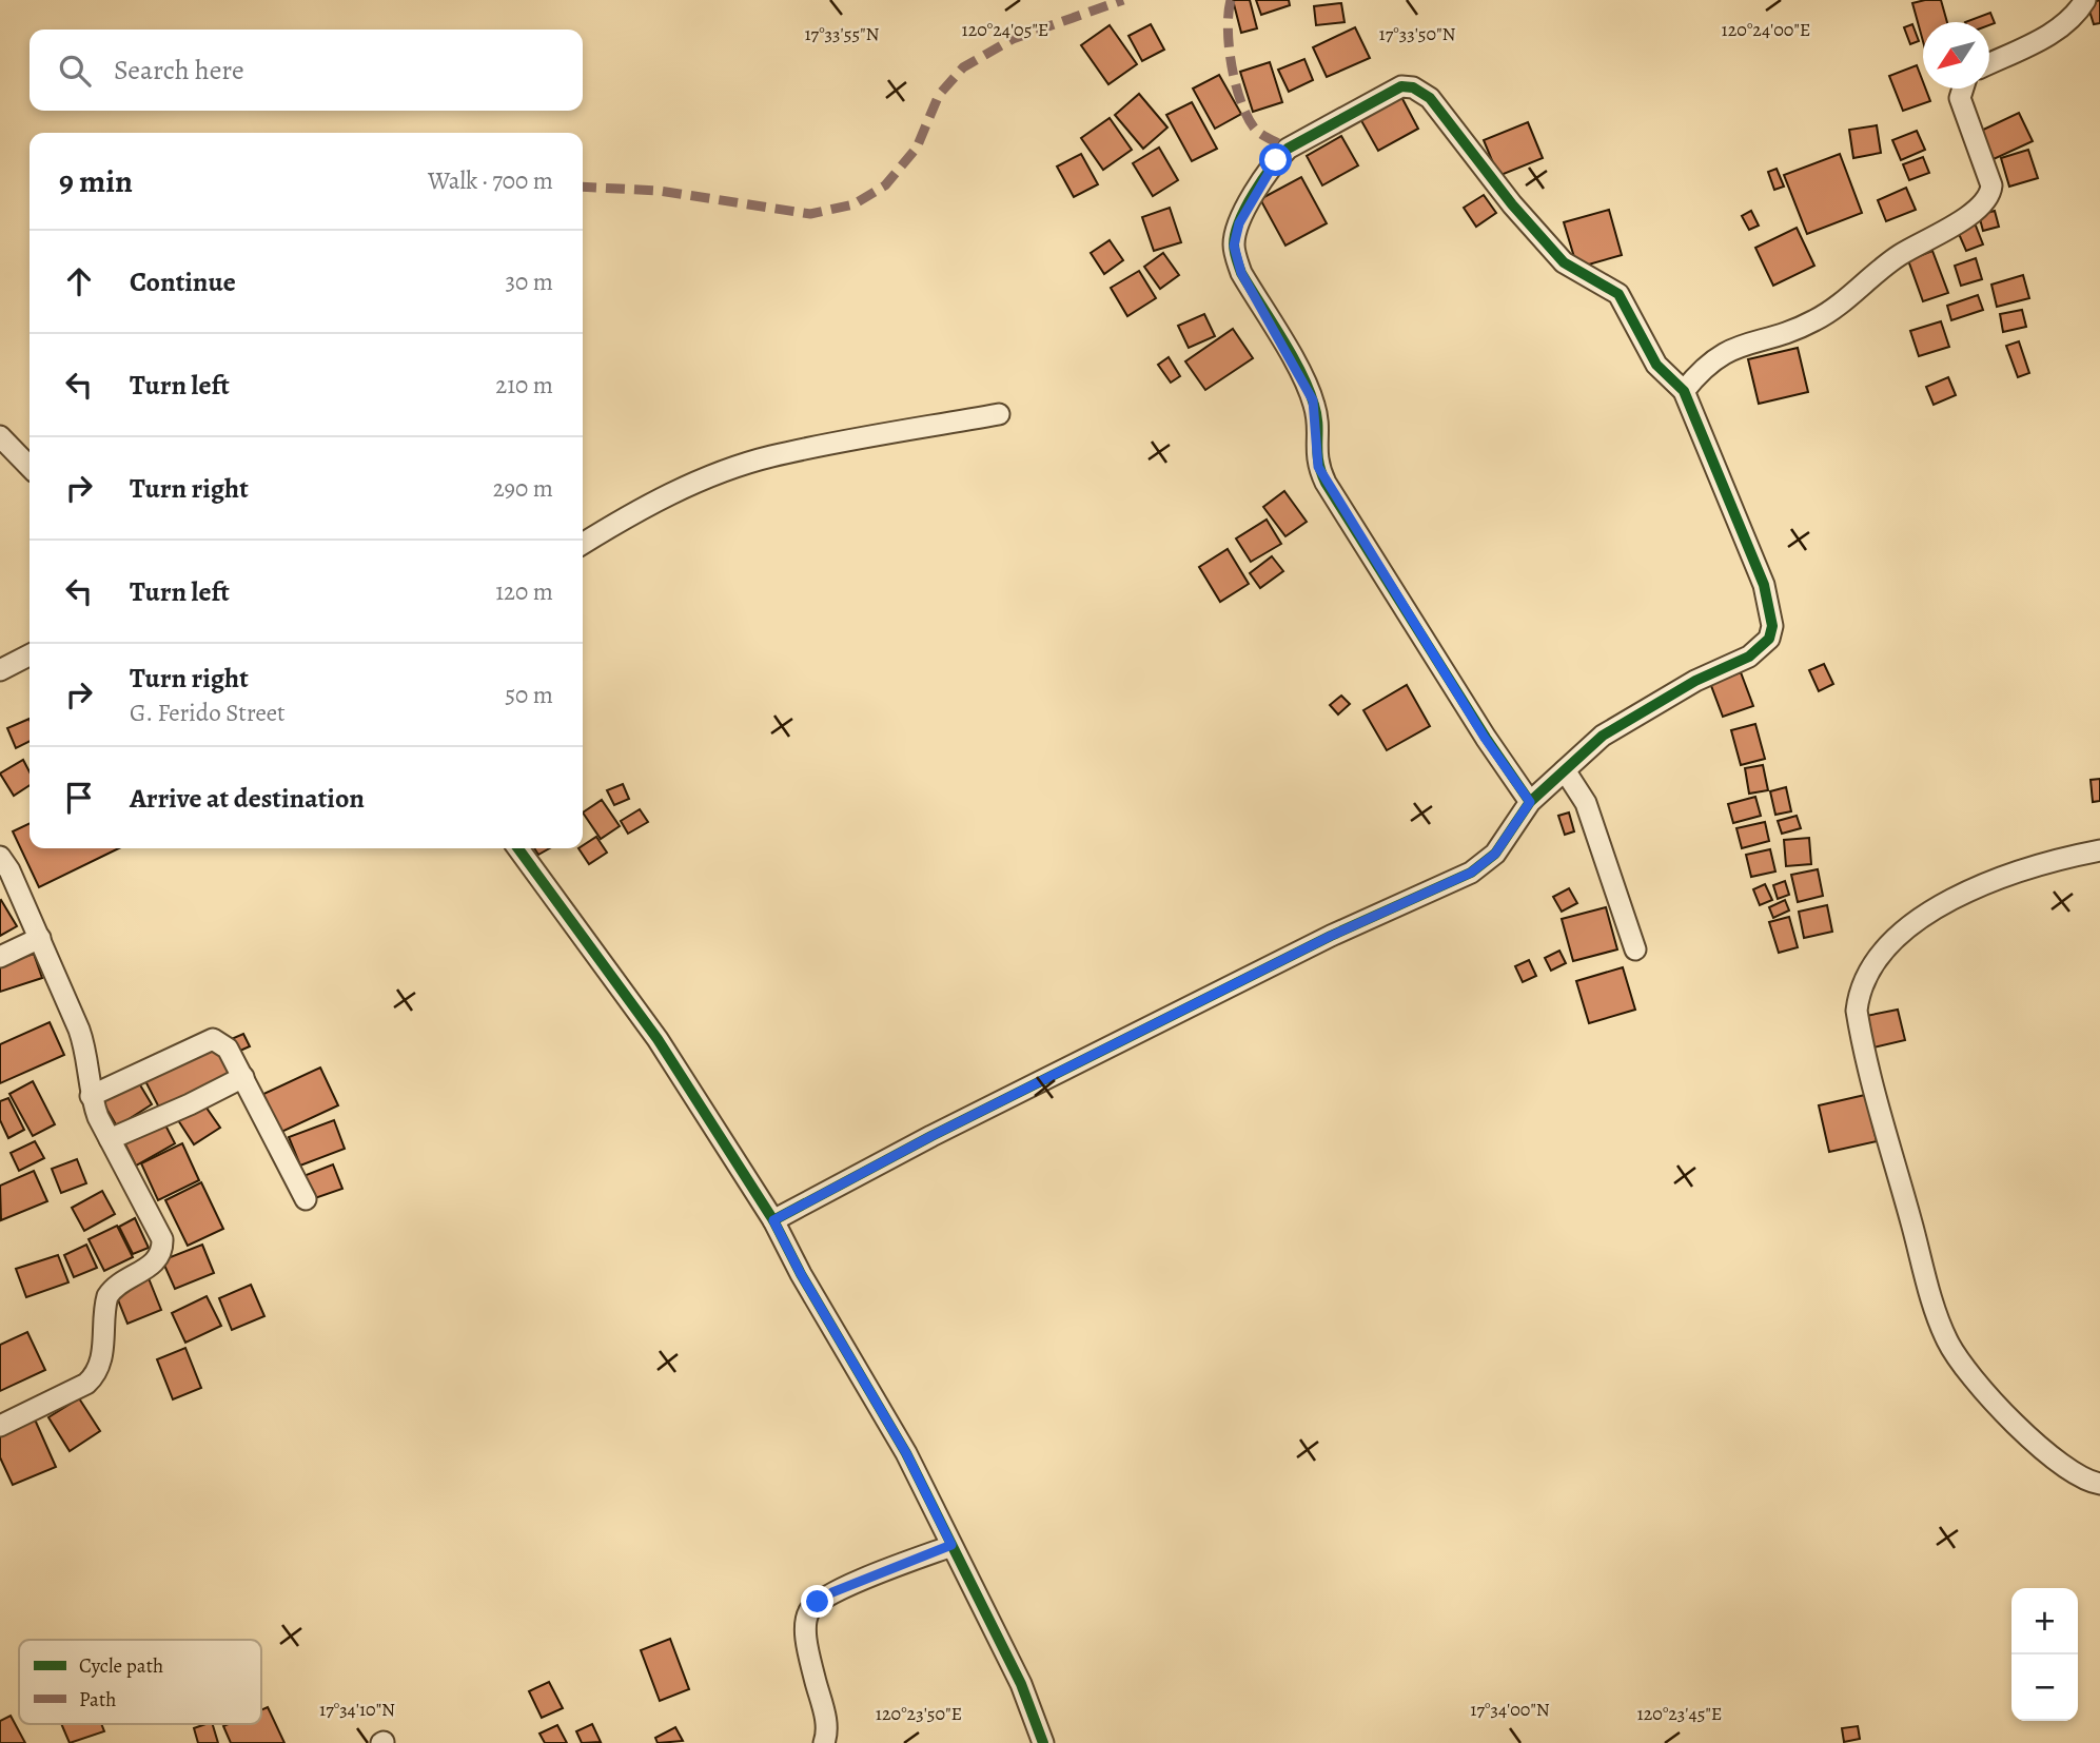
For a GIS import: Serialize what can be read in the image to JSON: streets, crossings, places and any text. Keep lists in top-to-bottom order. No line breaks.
{"legend":["Cycle path","Path"],"north":"bottom left","page":{"search":"Search here","heading":["9 min","Walk · 700 m"],"list":[["Continue","30 m"],["Turn left","210 m"],["Turn right","290 m"],["Turn left","120 m"],["Turn right","G. Ferido Street","50 m"],"Arrive at destination"],"map_buttons":["+","−"]},"coordinates":["120°24'05\"E","120°24'00\"E","17°33'55\"N","17°33'50\"N","17°34'10\"N","17°34'00\"N","120°23'50\"E","120°23'45\"E"]}
